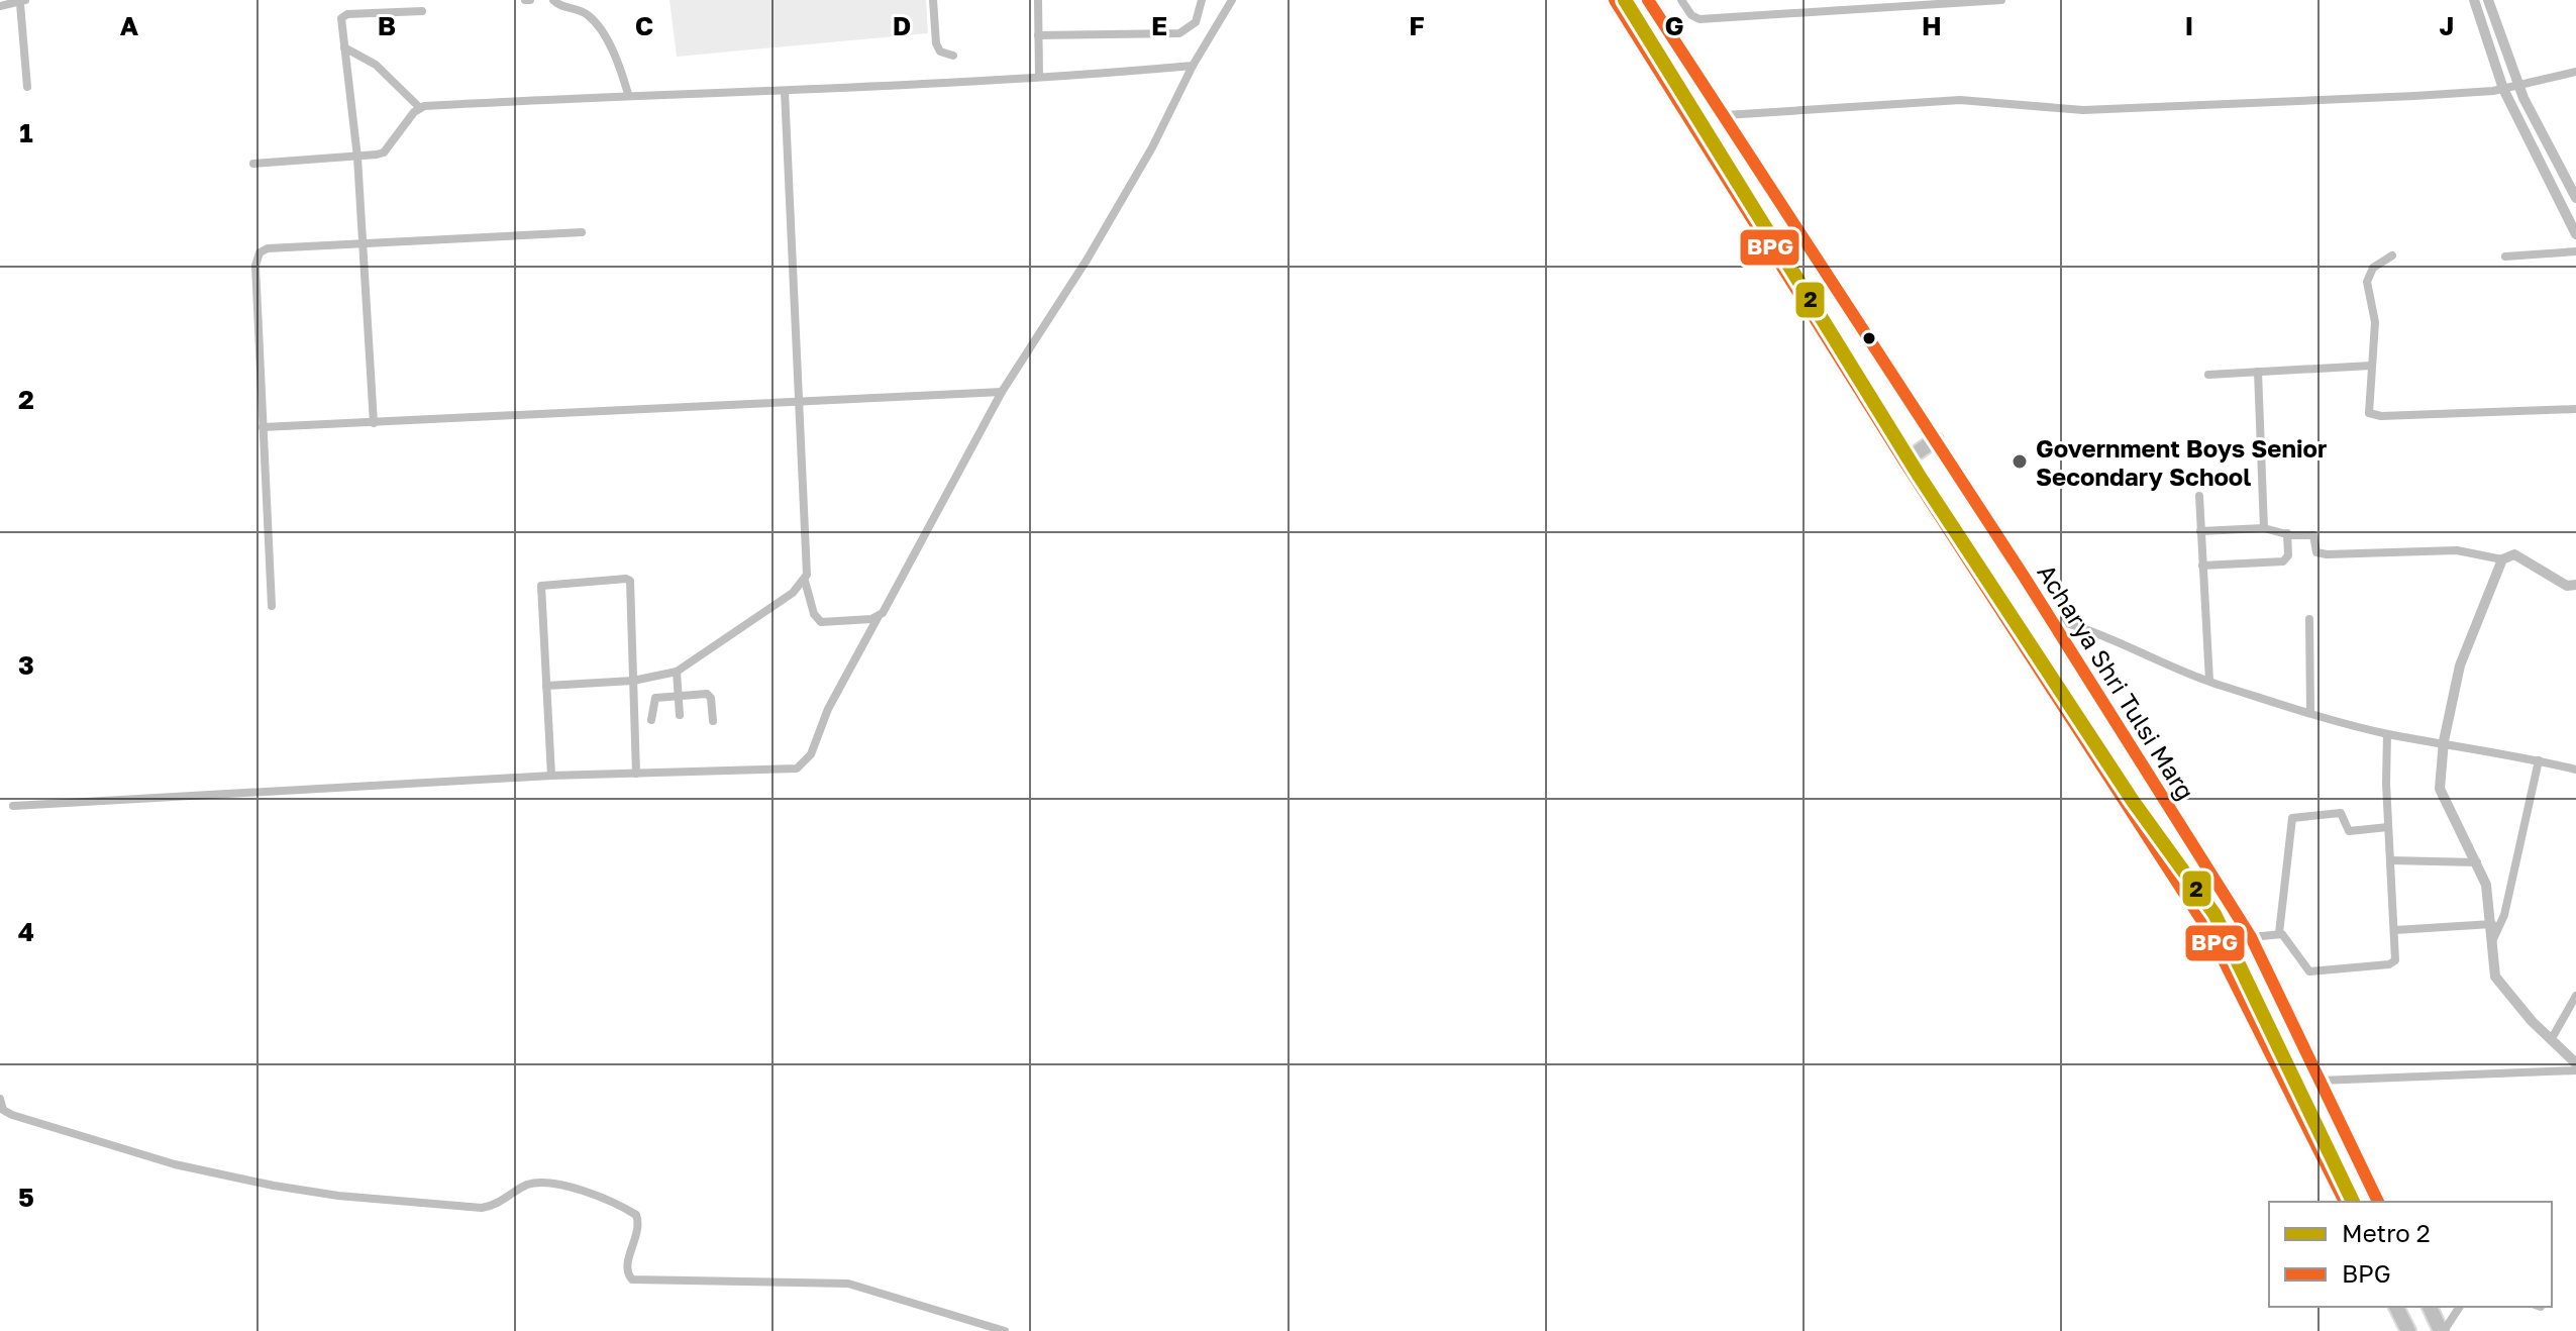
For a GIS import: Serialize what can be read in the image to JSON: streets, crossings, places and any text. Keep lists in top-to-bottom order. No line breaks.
{"streets":{"highway":["Acharya Shri Tulsi Marg"]},"places":["Government Boys Senior Secondary School"],"lines":["metro line 2","transit line BPG"],"legend":["Metro 2","BPG"],"grid":{"columns":["A","B","C","D","E","F","G","H","I","J"],"rows":["1","2","3","4","5"]}}
